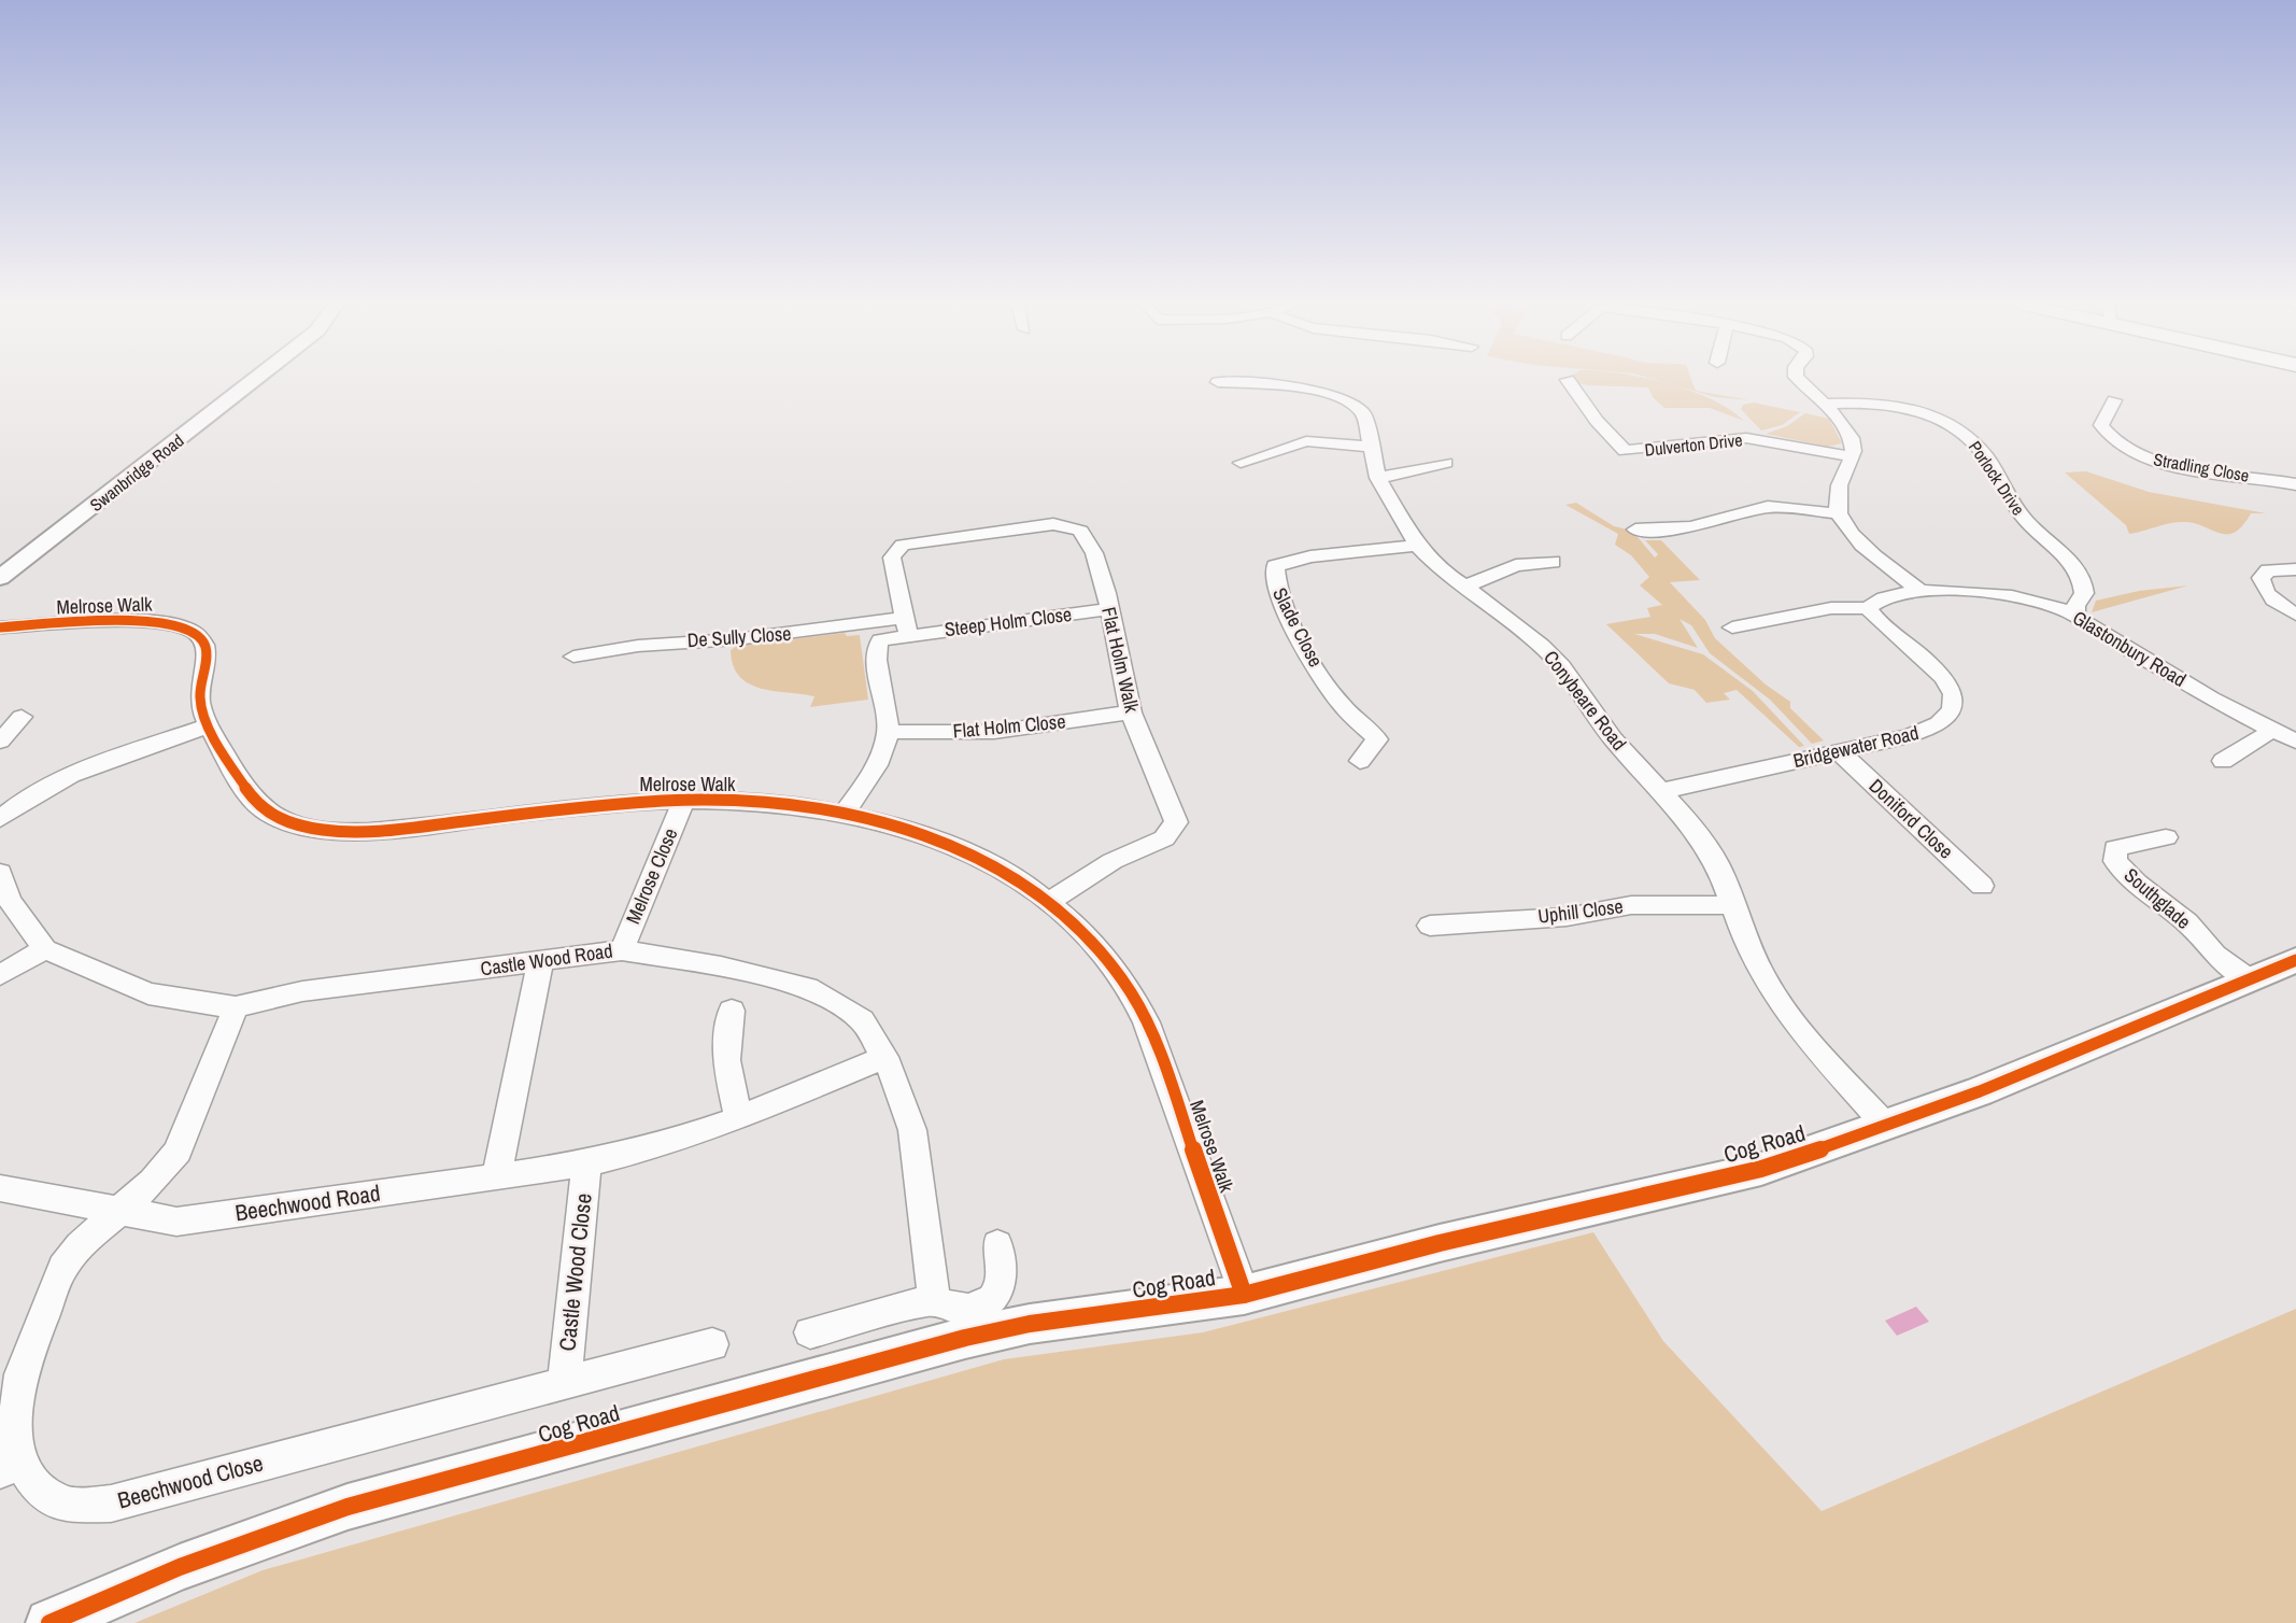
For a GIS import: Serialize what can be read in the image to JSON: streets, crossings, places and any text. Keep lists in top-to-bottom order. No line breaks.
{"streets":{"street":["Dulverton Drive","Stradling Close","Swanbridge Road","Porlock Drive","Melrose Walk","Steep Holm Close","Slade Close","De Sully Close","Glastonbury Road","Flat Holm Walk","Conybeare Road","Flat Holm Close","Bridgewater Road","Doniford Close","Melrose Close","Southglade","Uphill Close","Castle Wood Road","Cog Road","Beechwood Road","Castle Wood Close","Beechwood Close"]},"crossings":[["Porlock Drive","Glastonbury Road"],["Melrose Walk","Flat Holm Walk"],["Melrose Walk","Melrose Close"],["Melrose Walk","Cog Road"],["Steep Holm Close","De Sully Close"],["Steep Holm Close","Flat Holm Walk"],["Slade Close","Conybeare Road"],["De Sully Close","Flat Holm Walk"],["Glastonbury Road","Bridgewater Road"],["Flat Holm Walk","Flat Holm Close"],["Conybeare Road","Bridgewater Road"],["Conybeare Road","Uphill Close"],["Conybeare Road","Cog Road"],["Bridgewater Road","Doniford Close"],["Melrose Close","Castle Wood Road"],["Southglade","Cog Road"],["Castle Wood Road","Beechwood Road"],["Beechwood Road","Castle Wood Close"],["Beechwood Road","Beechwood Close"],["Castle Wood Close","Beechwood Close"]]}
